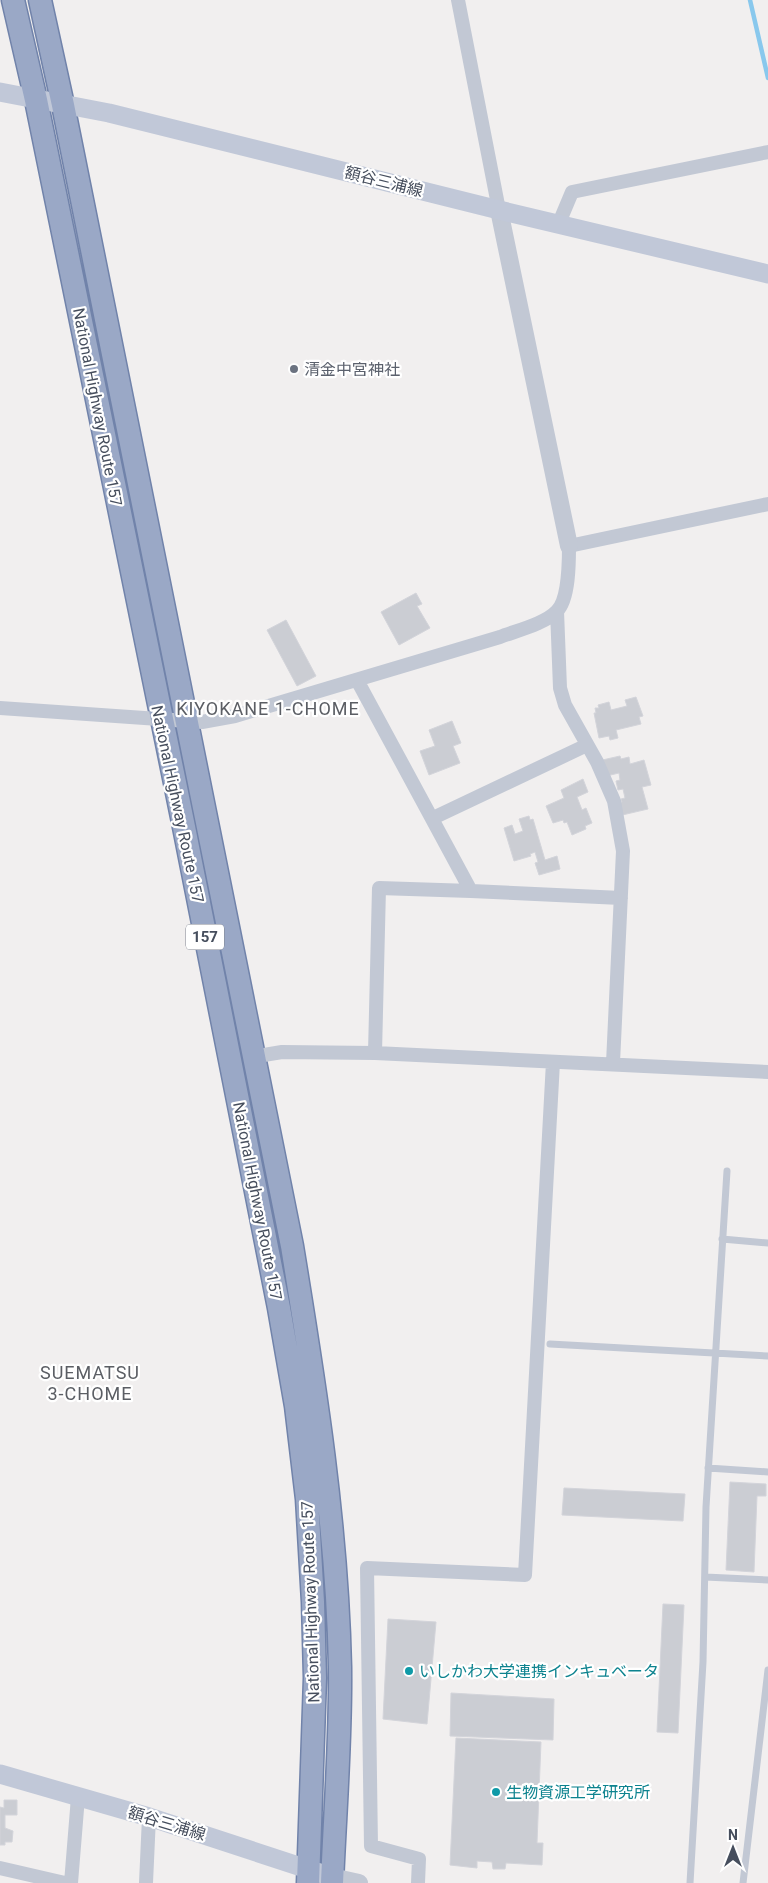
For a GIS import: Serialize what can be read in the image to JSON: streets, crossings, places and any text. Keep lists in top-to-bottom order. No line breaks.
{"streets":{"highway":["National Highway Route 157","157"],"main road":["額谷三浦線"]},"crossings":[["額谷三浦線","National Highway Route 157"]],"districts":["KIYOKANE 1-CHOME","SUEMATSU 3-CHOME"],"places":["清金中宮神社","いしかわ大学連携インキュベータ","生物資源工学研究所"],"north":"top"}
